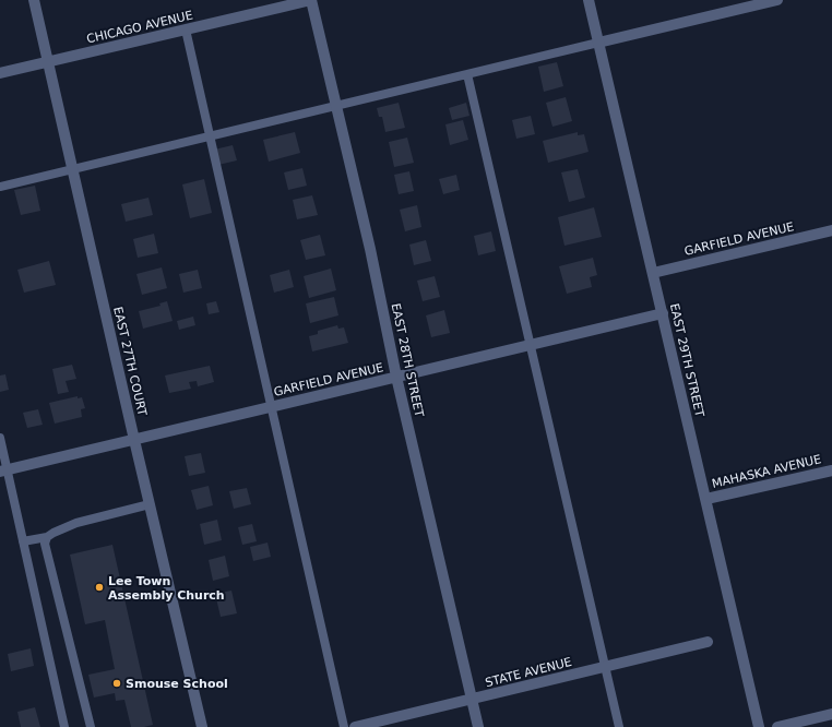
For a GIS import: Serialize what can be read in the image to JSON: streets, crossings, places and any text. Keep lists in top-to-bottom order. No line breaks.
{"streets":{"street":["CHICAGO AVENUE","GARFIELD AVENUE","EAST 28TH STREET","EAST 29TH STREET","EAST 27TH COURT","MAHASKA AVENUE","STATE AVENUE"]},"crossings":[["CHICAGO AVENUE","EAST 28TH STREET"],["CHICAGO AVENUE","EAST 27TH COURT"],["GARFIELD AVENUE","EAST 28TH STREET"],["GARFIELD AVENUE","EAST 29TH STREET"],["GARFIELD AVENUE","EAST 27TH COURT"],["EAST 28TH STREET","STATE AVENUE"],["EAST 29TH STREET","MAHASKA AVENUE"]],"places":["Lee Town Assembly Church","Smouse School"]}
